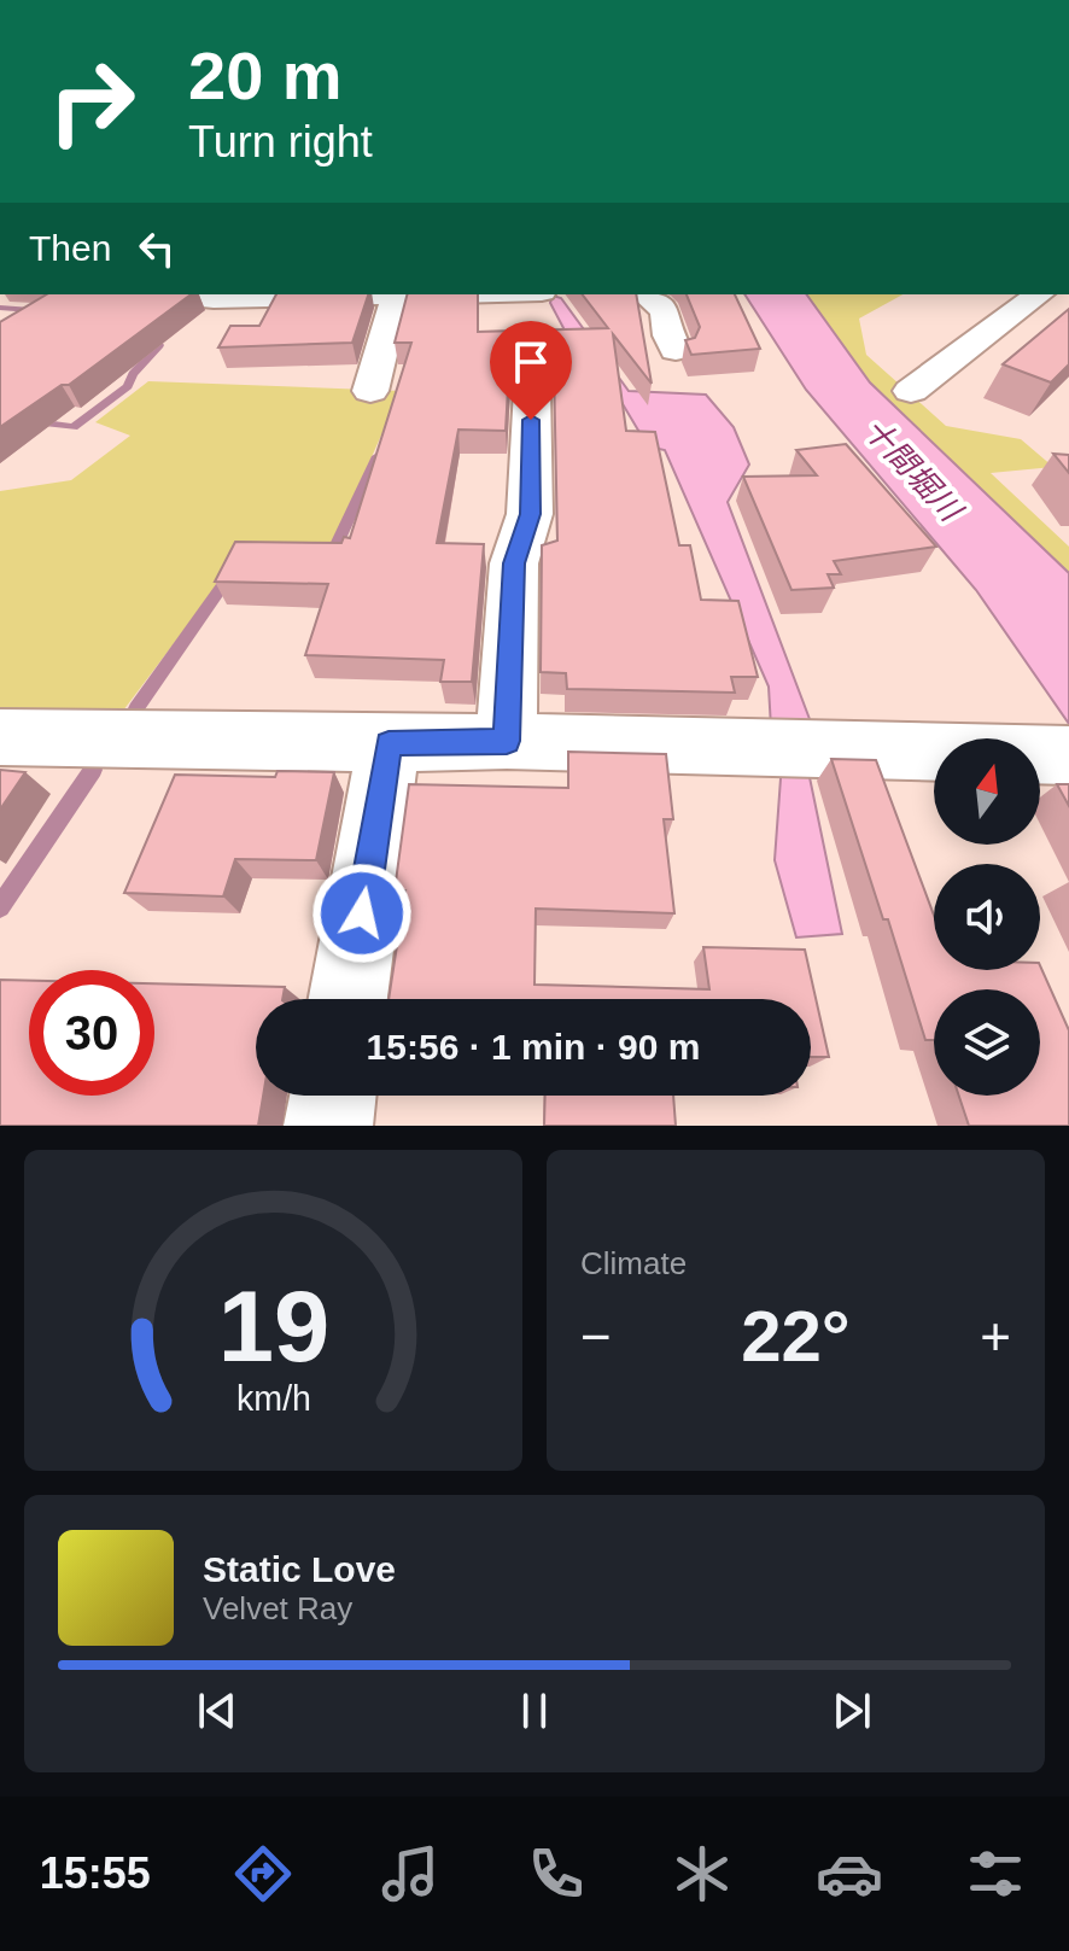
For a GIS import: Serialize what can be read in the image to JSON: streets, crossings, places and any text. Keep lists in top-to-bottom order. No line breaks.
{"water":["十間堀川"],"north":"top","page":{"turn":["20 m","Turn right"],"then":"Then","limit":"30","trip":"15:56 · 1 min · 90 m","tile":"Climate","heat":["−","22°","+"],"song":["Static Love","Velvet Ray"],"tabs":"15:55","gauge":["19","km/h"]}}
